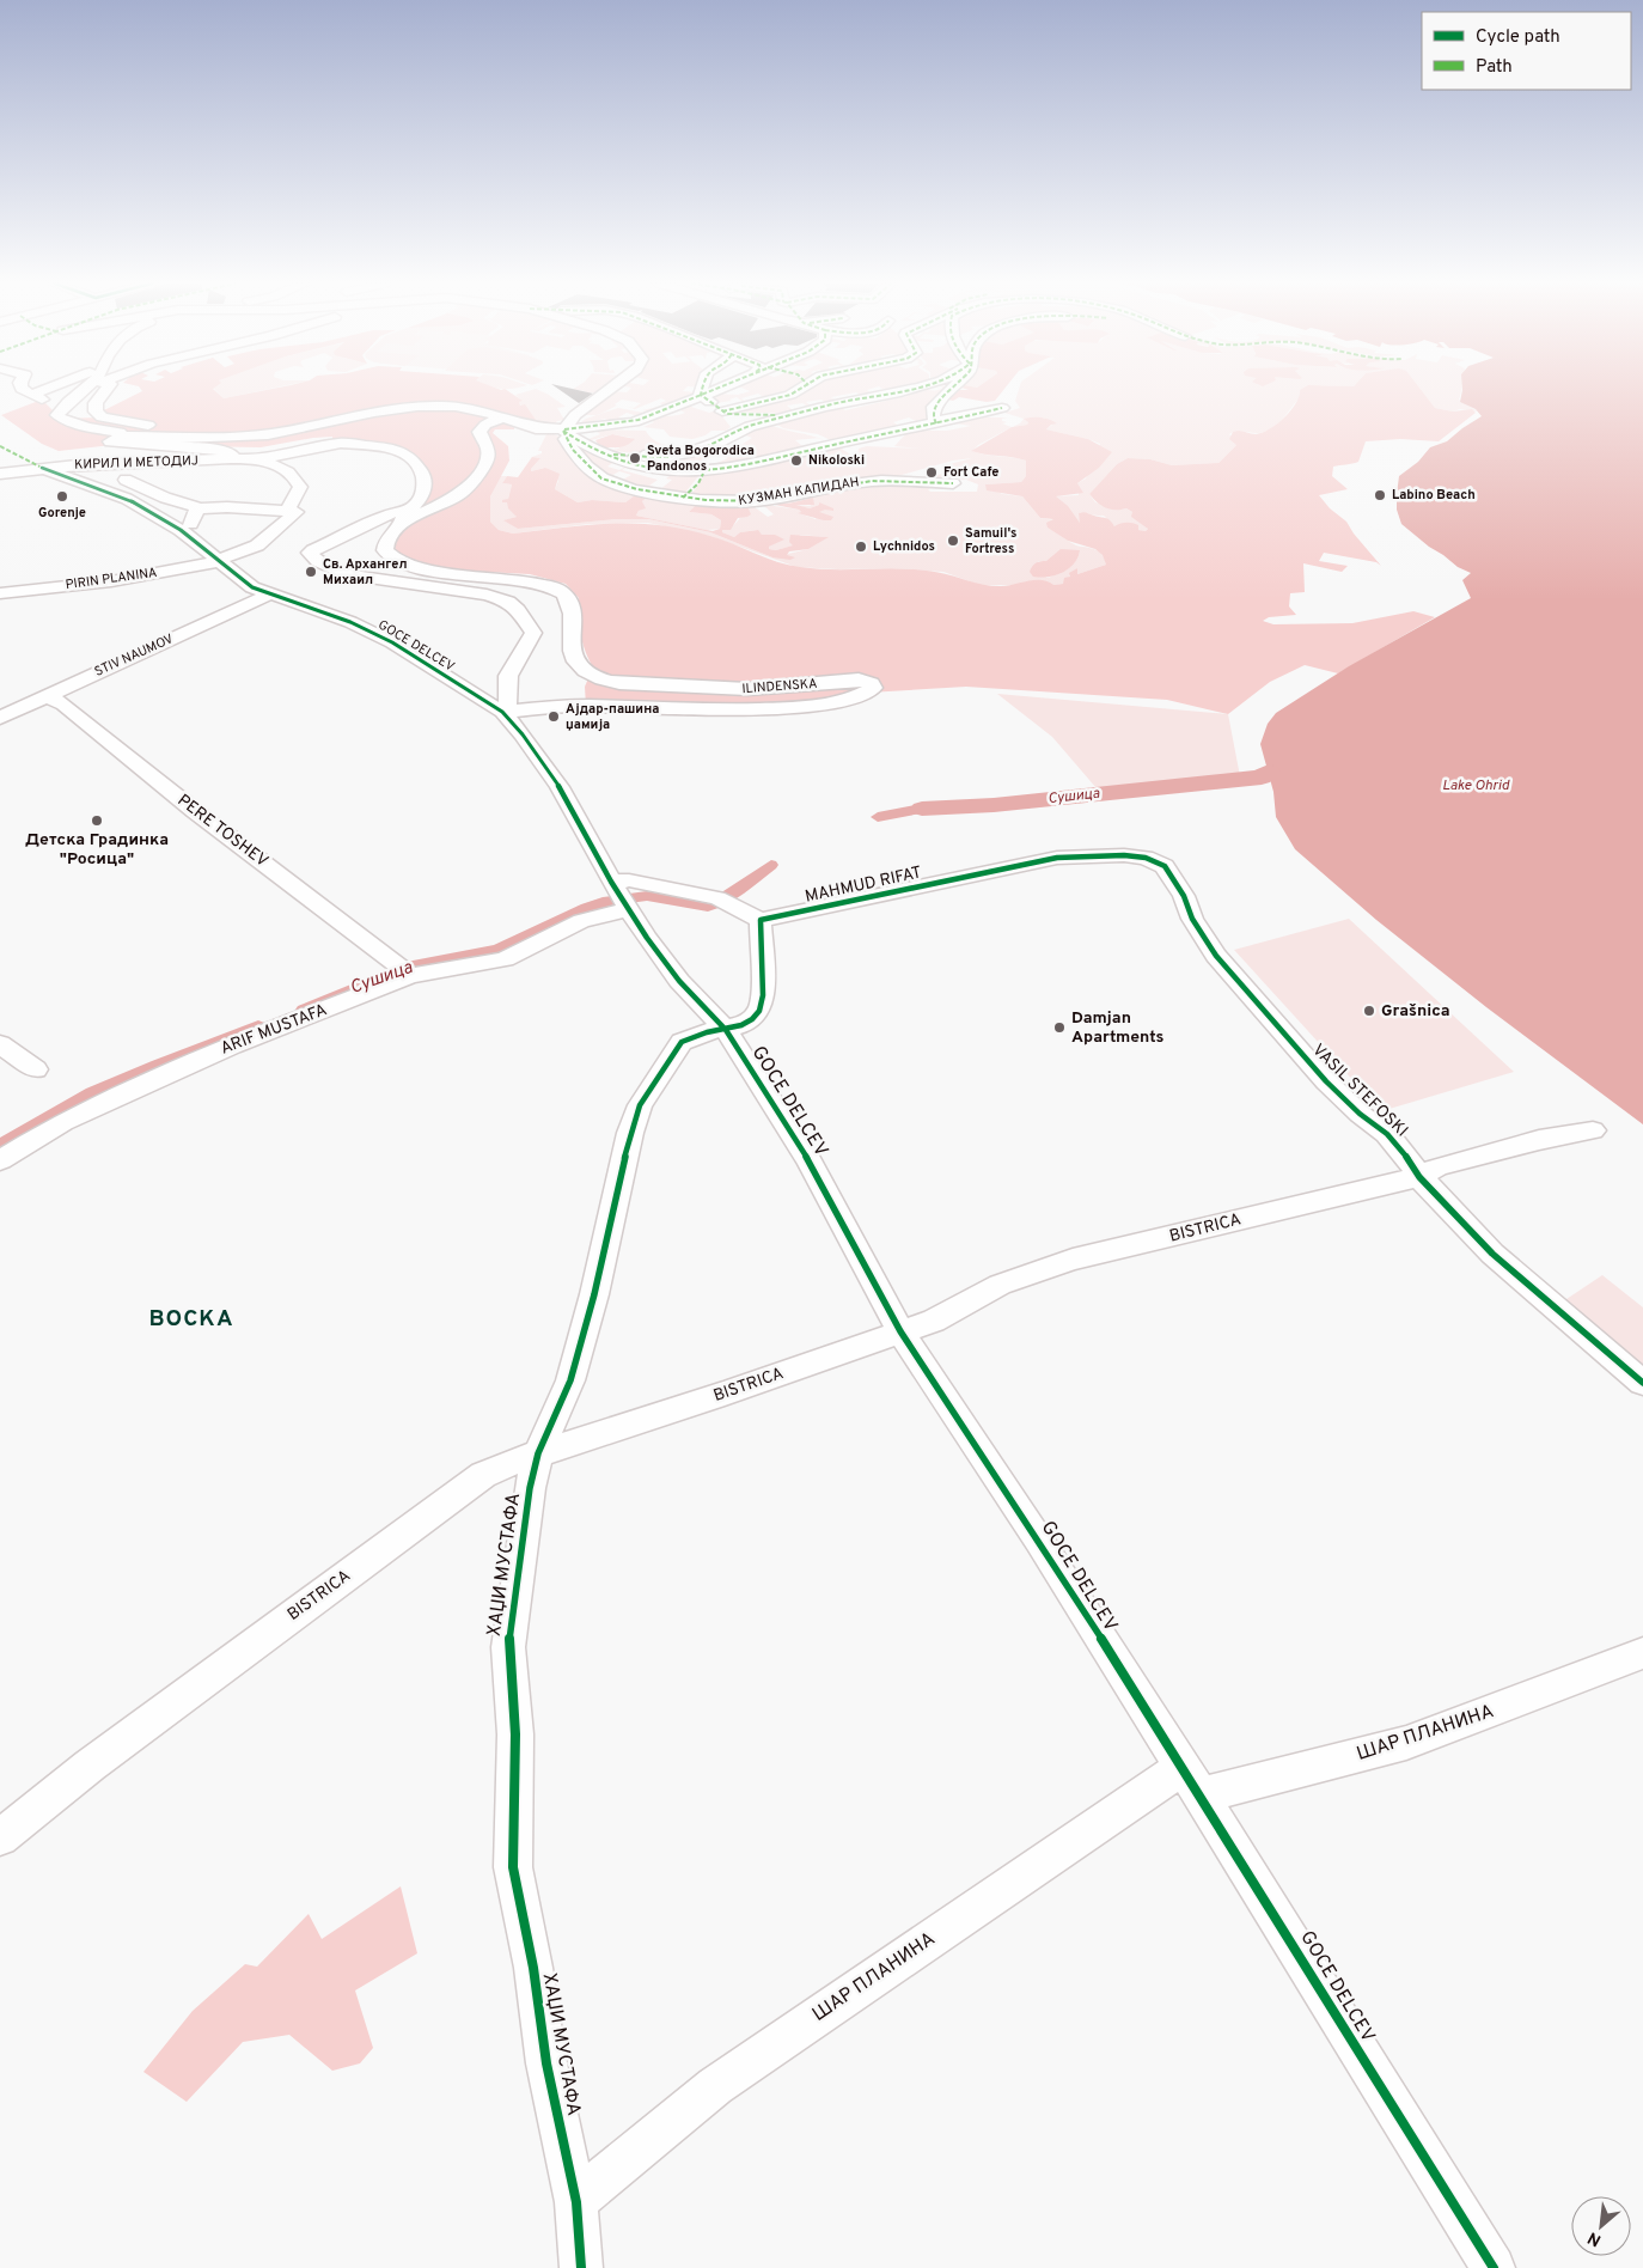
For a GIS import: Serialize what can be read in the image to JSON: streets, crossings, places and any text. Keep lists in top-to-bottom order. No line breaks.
{"streets":{"street":["КИРИЛ И МЕТОДИЈ","КУЗМАН КАПИДАН","PIRIN PLANINA","GOCE DELCEV","STIV NAUMOV","ILINDENSKA","PERE TOSHEV","MAHMUD RIFAT","ARIF MUSTAFA","BISTRICA","ХАЏИ МУСТАФА","ШАР ПЛАНИНА"],"cycle path":["VASIL STEFOSKI"]},"crossings":[["КИРИЛ И МЕТОДИЈ","GOCE DELCEV"],["PIRIN PLANINA","GOCE DELCEV"],["GOCE DELCEV","STIV NAUMOV"],["GOCE DELCEV","ILINDENSKA"],["GOCE DELCEV","ARIF MUSTAFA"],["GOCE DELCEV","BISTRICA"],["GOCE DELCEV","ХАЏИ МУСТАФА"],["GOCE DELCEV","ШАР ПЛАНИНА"],["STIV NAUMOV","PERE TOSHEV"],["PERE TOSHEV","ARIF MUSTAFA"],["MAHMUD RIFAT","BISTRICA"],["BISTRICA","ХАЏИ МУСТАФА"],["ХАЏИ МУСТАФА","ШАР ПЛАНИНА"]],"districts":["ВОСКА"],"water":["Lake Ohrid","Сушица"],"places":["Sveta Bogorodica Pandonos","Nikoloski","Fort Cafe","Labino Beach","Gorenje","Samuil's Fortress","Lychnidos","Св. Архангел Михаил","Ајдар-пашина џамија","Детска Градинка \"Росица\"","Grašnica","Damjan Apartments"],"legend":["Cycle path","Path"],"north":"bottom left"}
